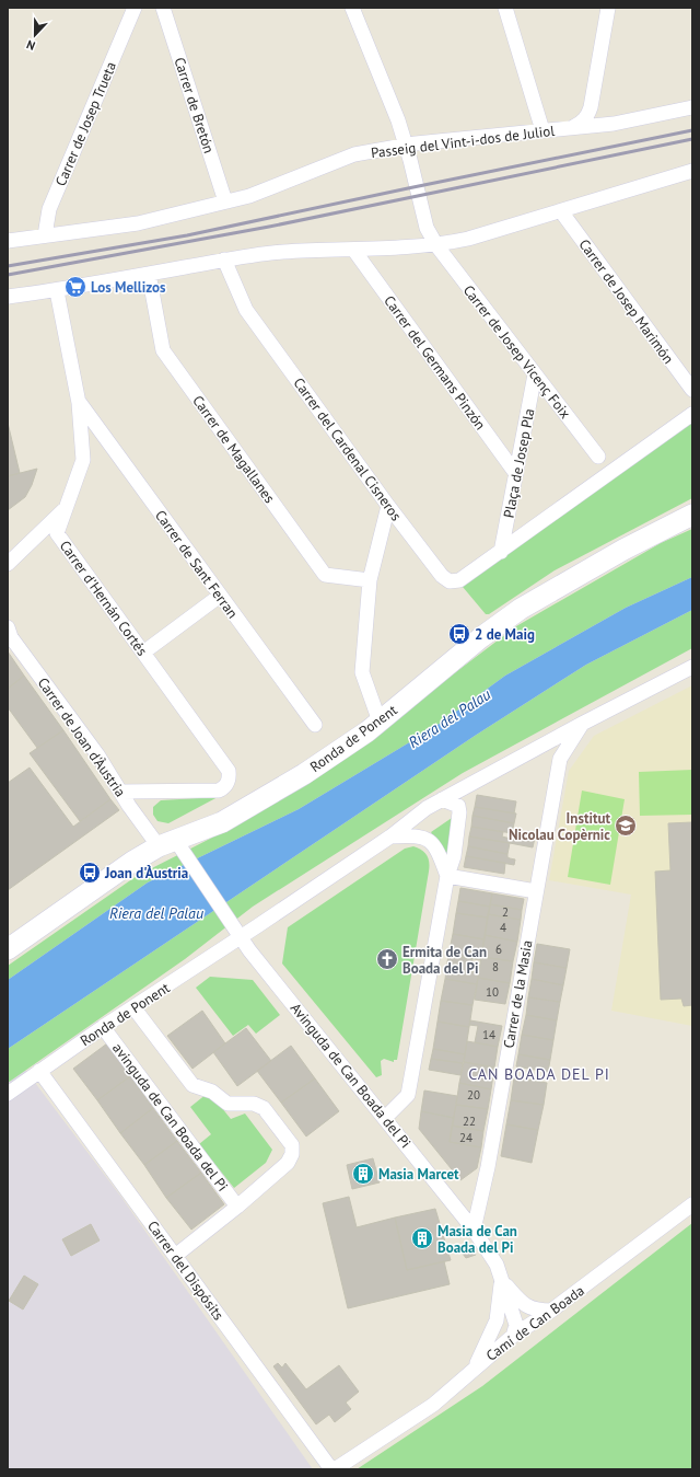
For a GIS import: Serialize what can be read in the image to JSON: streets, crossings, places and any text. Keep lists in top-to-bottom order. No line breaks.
{"streets":{"main road":["Ronda de Ponent"],"street":["Carrer de Bretón","Carrer de Josep Trueta","Passeig del Vint-i-dos de Juliol","Carrer de Josep Marimón","Carrer de Josep Vicenç Foix","Carrer del Germans Pinzón","Carrer de Magallanes","Carrer del Cardenal Cisneros","Plaça de Josep Pla","Carrer de Sant Ferran","Carrer d'Hernán Cortés","Carrer de Joan d'Àustria","Carrer de la Masia","Avinguda de Can Boada del Pi","avinguda de Can Boada del Pi","Carrer del Dispósits","Camí de Can Boada"]},"crossings":[["Carrer de Bretón","Passeig del Vint-i-dos de Juliol"],["Carrer de Josep Trueta","Passeig del Vint-i-dos de Juliol"],["Passeig del Vint-i-dos de Juliol","Carrer de Josep Vicenç Foix"],["Carrer de Josep Vicenç Foix","Plaça de Josep Pla"],["Carrer del Germans Pinzón","Plaça de Josep Pla"],["Carrer del Cardenal Cisneros","Plaça de Josep Pla"],["Carrer de Sant Ferran","Carrer d'Hernán Cortés"],["Carrer d'Hernán Cortés","Carrer de Joan d'Àustria"],["Carrer de Joan d'Àustria","Ronda de Ponent"],["Ronda de Ponent","Carrer de la Masia"],["Ronda de Ponent","Avinguda de Can Boada del Pi"],["Ronda de Ponent","avinguda de Can Boada del Pi"],["Ronda de Ponent","Carrer del Dispósits"],["Carrer de la Masia","Avinguda de Can Boada del Pi"],["Avinguda de Can Boada del Pi","avinguda de Can Boada del Pi"],["Avinguda de Can Boada del Pi","Carrer del Dispósits"]],"districts":["CAN BOADA DEL PI"],"water":["Riera del Palau"],"places":{"supermarket":["Los Mellizos"],"bus stop":["2 de Maig","Joan d'Àustria"],"school or university":["Institut Nicolau Copèrnic"],"church":["Ermita de Can Boada del Pi"],"building":["Masia Marcet","Masia de Can Boada del Pi"]},"house_numbers":["2","4","6","8","10","14","20","22","24"],"north":"bottom"}
